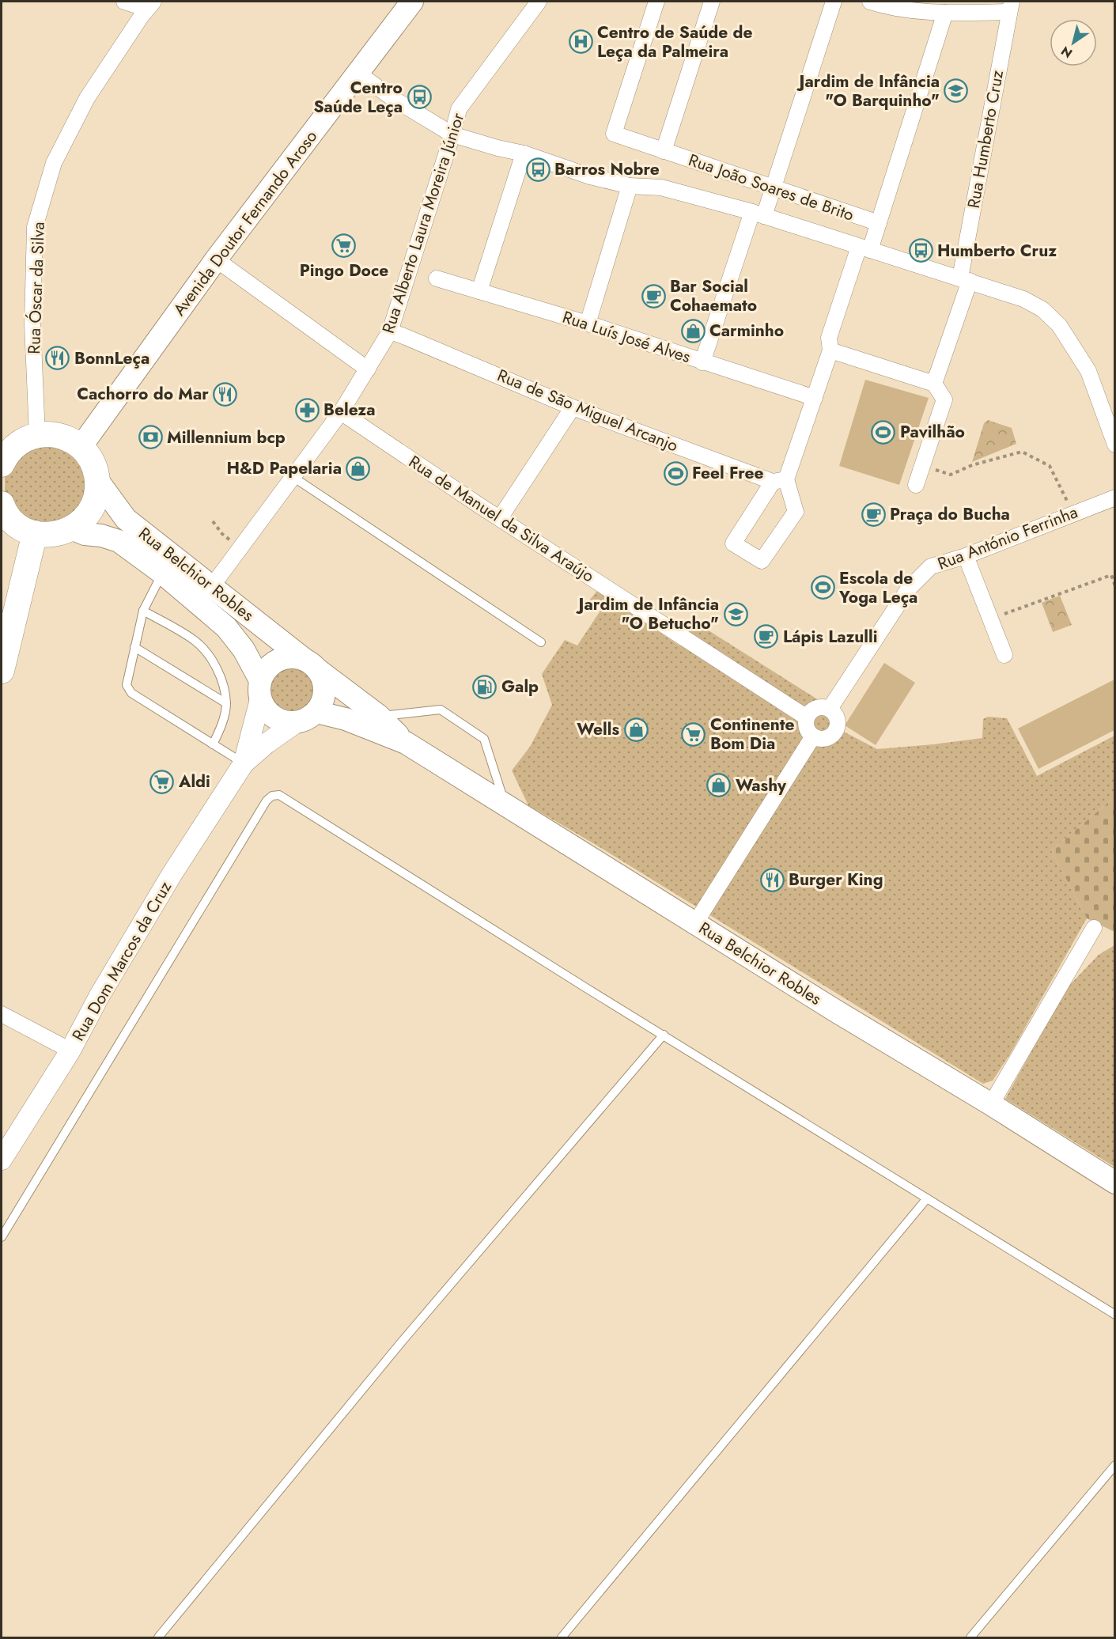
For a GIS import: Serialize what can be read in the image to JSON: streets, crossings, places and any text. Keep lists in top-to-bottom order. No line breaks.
{"streets":{"main road":["Avenida Doutor Fernando Aroso","Rua Belchior Robles"],"street":["Rua Humberto Cruz","Rua João Soares de Brito","Rua Alberto Laura Moreira Júnior","Rua Óscar da Silva","Rua Luís José Alves","Rua de São Miguel Arcanjo","Rua de Manuel da Silva Araújo","Rua António Ferrinha","Rua Dom Marcos da Cruz"]},"crossings":[["Rua Alberto Laura Moreira Júnior","Rua de São Miguel Arcanjo"],["Rua Alberto Laura Moreira Júnior","Rua de Manuel da Silva Araújo"],["Rua Alberto Laura Moreira Júnior","Rua Belchior Robles"],["Rua de Manuel da Silva Araújo","Rua António Ferrinha"],["Rua Belchior Robles","Rua Dom Marcos da Cruz"]],"places":{"hospital":["Centro de Saúde de Leça da Palmeira"],"school or university":["Jardim de Infância \"O Barquinho\"","Jardim de Infância \"O Betucho\""],"bus stop":["Centro Saúde Leça","Barros Nobre","Humberto Cruz"],"supermarket":["Pingo Doce","Continente Bom Dia","Aldi"],"cafe":["Bar Social Cohaemato","Praça do Bucha","Lápis Lazulli"],"shop":["Carminho","H&D Papelaria","Wells","Washy"],"restaurant":["BonnLeça","Cachorro do Mar","Burger King"],"pharmacy":["Beleza"],"sports":["Pavilhão","Feel Free","Escola de Yoga Leça"],"bank":["Millennium bcp"],"fuel station":["Galp"]},"north":"bottom left"}
